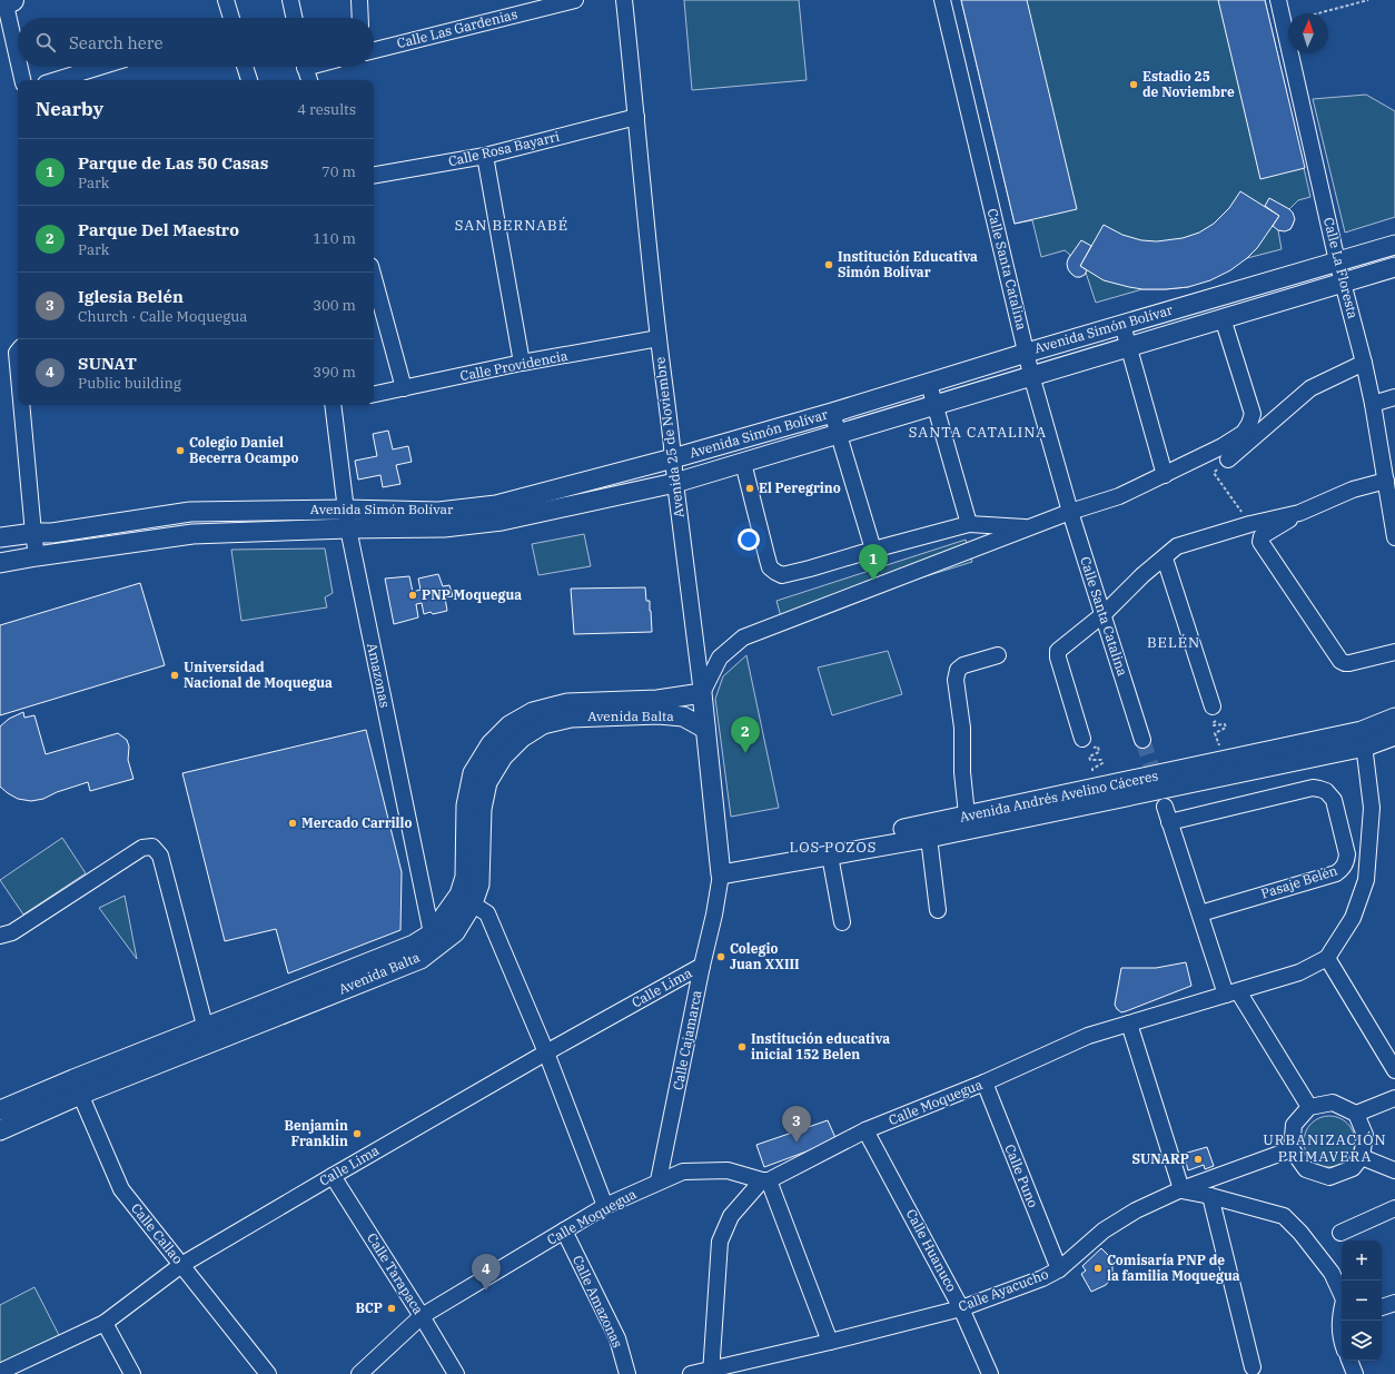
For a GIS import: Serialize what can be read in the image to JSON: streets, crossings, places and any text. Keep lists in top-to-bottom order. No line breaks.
{"streets":{"main road":["Avenida Simón Bolívar","Avenida 25 de Noviembre","Avenida Balta","Avenida Andrés Avelino Cáceres"],"street":["Calle Las Gardenias","Calle Rosa Bayarri","Calle La Floresta","Calle Santa Catalina","Calle Providencia","Amazonas","Pasaje Belén","Calle Lima","Calle Cajamarca","Calle Moquegua","Calle Puno","Calle Callao","Calle Huanuco","Calle Tarapaca","Calle Ayacucho","Calle Amazonas"]},"crossings":[["Calle Rosa Bayarri","Avenida 25 de Noviembre"],["Calle La Floresta","Avenida Simón Bolívar"],["Calle Santa Catalina","Avenida Simón Bolívar"],["Avenida Simón Bolívar","Avenida 25 de Noviembre"],["Avenida Simón Bolívar","Amazonas"],["Calle Providencia","Avenida 25 de Noviembre"],["Avenida 25 de Noviembre","Avenida Balta"],["Avenida 25 de Noviembre","Avenida Andrés Avelino Cáceres"],["Avenida 25 de Noviembre","Calle Cajamarca"],["Amazonas","Avenida Balta"],["Avenida Balta","Calle Callao"],["Avenida Andrés Avelino Cáceres","Calle Cajamarca"],["Avenida Andrés Avelino Cáceres","Calle Moquegua"],["Calle Lima","Calle Cajamarca"],["Calle Lima","Calle Callao"],["Calle Lima","Calle Tarapaca"],["Calle Cajamarca","Calle Moquegua"],["Calle Moquegua","Calle Puno"],["Calle Moquegua","Calle Huanuco"],["Calle Moquegua","Calle Tarapaca"],["Calle Moquegua","Calle Amazonas"],["Calle Puno","Calle Ayacucho"],["Calle Huanuco","Calle Ayacucho"]],"districts":["SAN BERNABÉ","SANTA CATALINA","BELÉN","LOS POZOS","URBANIZACIÓN PRIMAVERA"],"places":["Estadio 25 de Noviembre","Institución Educativa Simón Bolívar","Colegio Daniel Becerra Ocampo","El Peregrino","PNP Moquegua","Universidad Nacional de Moquegua","Mercado Carrillo","Colegio Juan XXIII","Institución educativa inicial 152 Belen","Benjamin Franklin","SUNARP","Comisaría PNP de la familia Moquegua","BCP"],"north":"top","page":{"search":"Search here","heading":["Nearby","4 results"],"list":[{"mark":"1","name":"Parque de Las 50 Casas","note":"Park","value":"70 m"},{"mark":"2","name":"Parque Del Maestro","note":"Park","value":"110 m"},{"mark":"3","name":"Iglesia Belén","note":"Church · Calle Moquegua","value":"300 m"},{"mark":"4","name":"SUNAT","note":"Public building","value":"390 m"}],"pins":["1","2","3","4"],"map_buttons":["+","−"]}}
